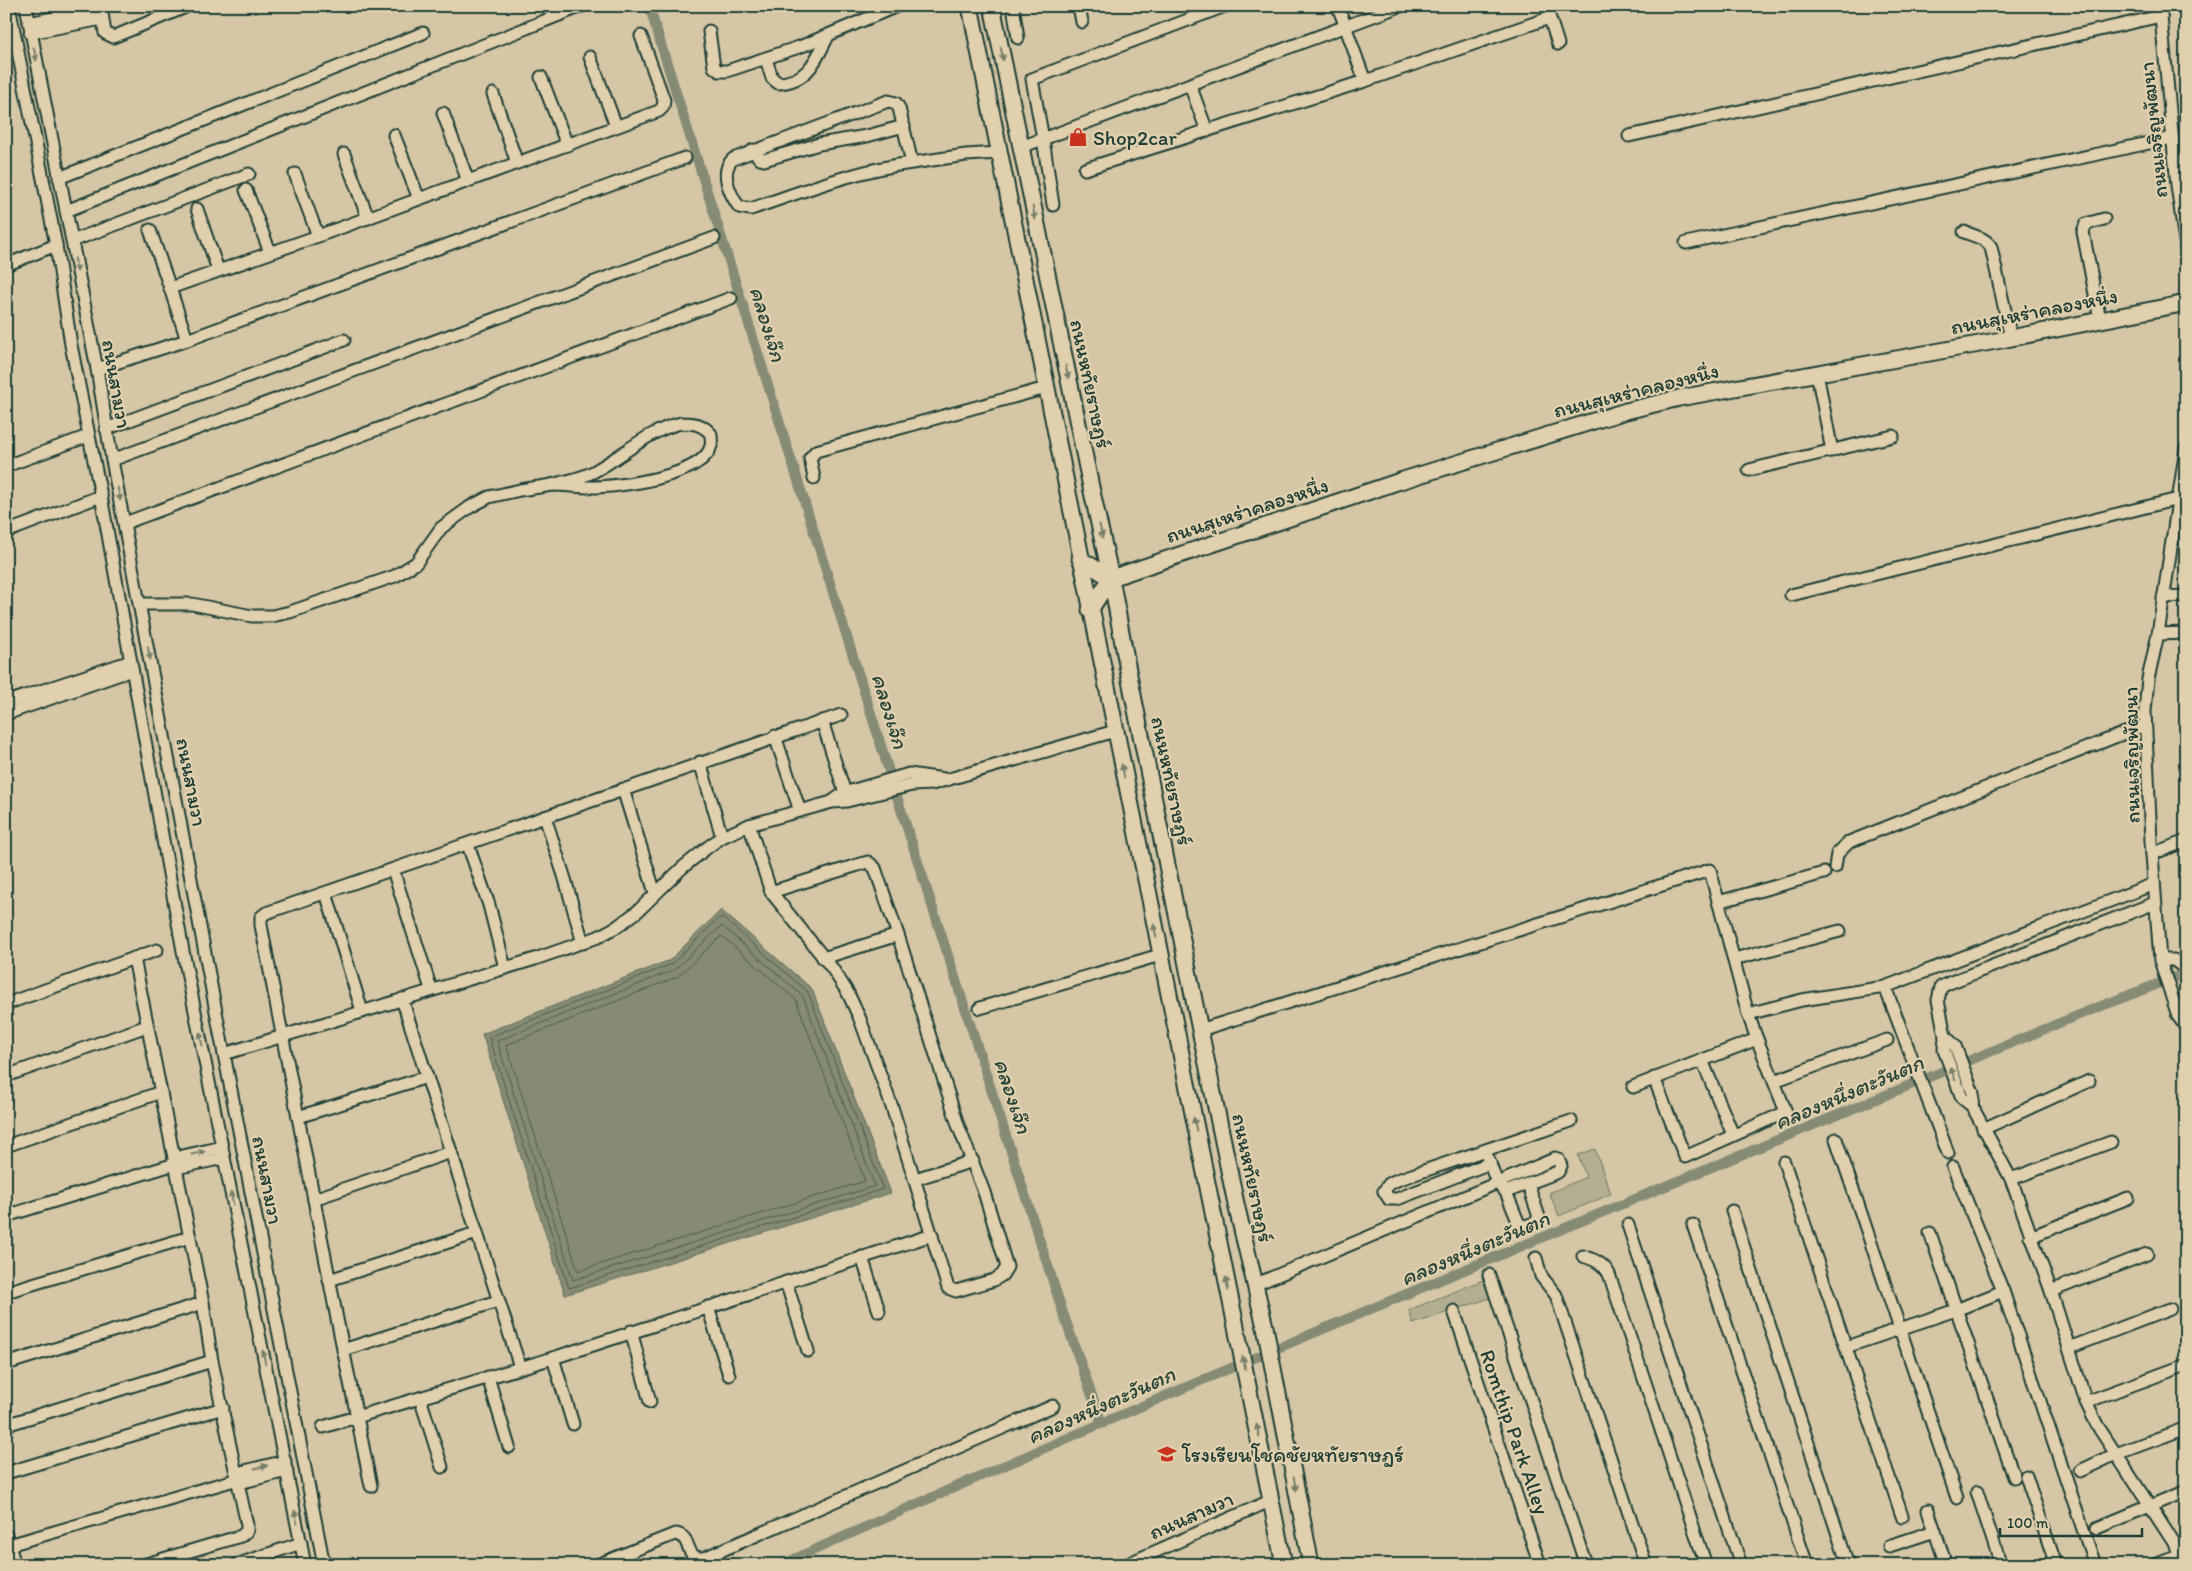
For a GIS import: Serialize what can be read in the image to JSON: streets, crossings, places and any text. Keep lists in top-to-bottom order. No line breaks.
{"streets":{"main road":["ถนนสุเหร่าคลองหนึ่ง","ถนนหทัยราษฎร์"],"street":["ถนนเจริญพัฒนา","ถนนสามวา","Romthip Park Alley"]},"crossings":[["ถนนสุเหร่าคลองหนึ่ง","ถนนหทัยราษฎร์"],["ถนนสามวา","ถนนหทัยราษฎร์"]],"water":["คลองเจ๊ก","คลองหนึ่งตะวันตก"],"places":{"shop":["Shop2car"],"school or university":["โรงเรียนโชคชัยหทัยราษฎร์"]},"scale_bar":"100 m"}
